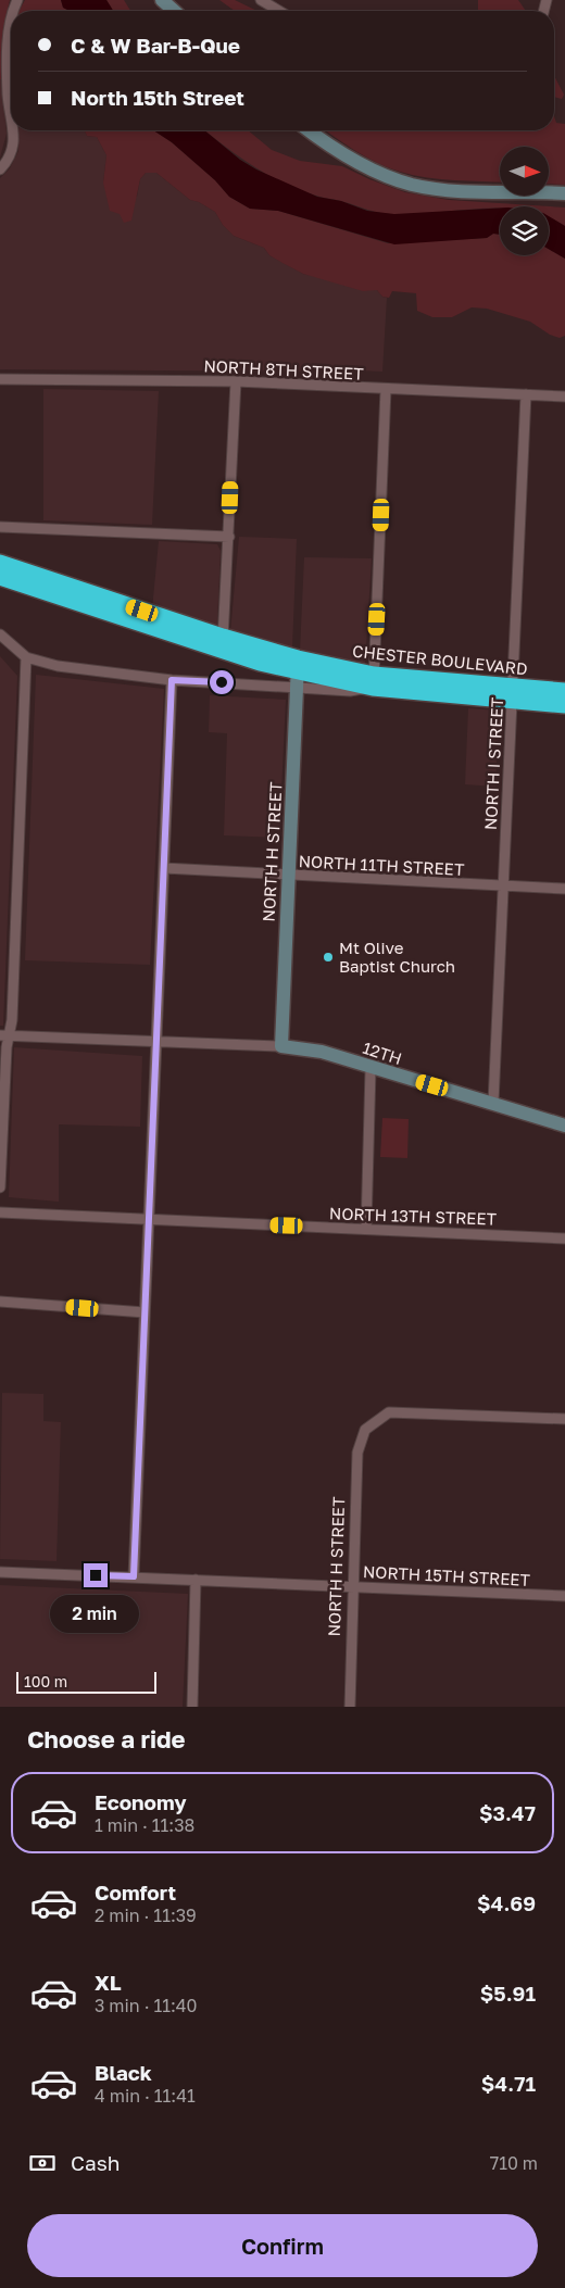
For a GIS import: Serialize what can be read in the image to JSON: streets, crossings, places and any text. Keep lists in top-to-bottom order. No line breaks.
{"streets":{"highway":["CHESTER BOULEVARD"],"street":["NORTH 8TH STREET","NORTH I STREET","NORTH H STREET","NORTH 11TH STREET","12TH","NORTH 13TH STREET","NORTH 15TH STREET"]},"crossings":[["NORTH 8TH STREET","NORTH I STREET"],["CHESTER BOULEVARD","NORTH I STREET"],["CHESTER BOULEVARD","NORTH H STREET"],["NORTH I STREET","NORTH 11TH STREET"],["NORTH I STREET","12TH"],["NORTH H STREET","NORTH 11TH STREET"],["NORTH H STREET","12TH"],["NORTH H STREET","NORTH 15TH STREET"]],"places":["Mt Olive Baptist Church"],"scale_bar":"100 m","north":"right","page":{"banner":["C & W Bar-B-Que","North 15th Street"],"bubble":"2 min","scale":"100 m","heading":"Choose a ride","list":[{"name":"Economy","note":"1 min · 11:38","value":"$3.47"},{"name":"Comfort","note":"2 min · 11:39","value":"$4.69"},{"name":"XL","note":"3 min · 11:40","value":"$5.91"},{"name":"Black","note":"4 min · 11:41","value":"$4.71"}],"pay":["Cash","710 m"],"buttons":"Confirm"}}
